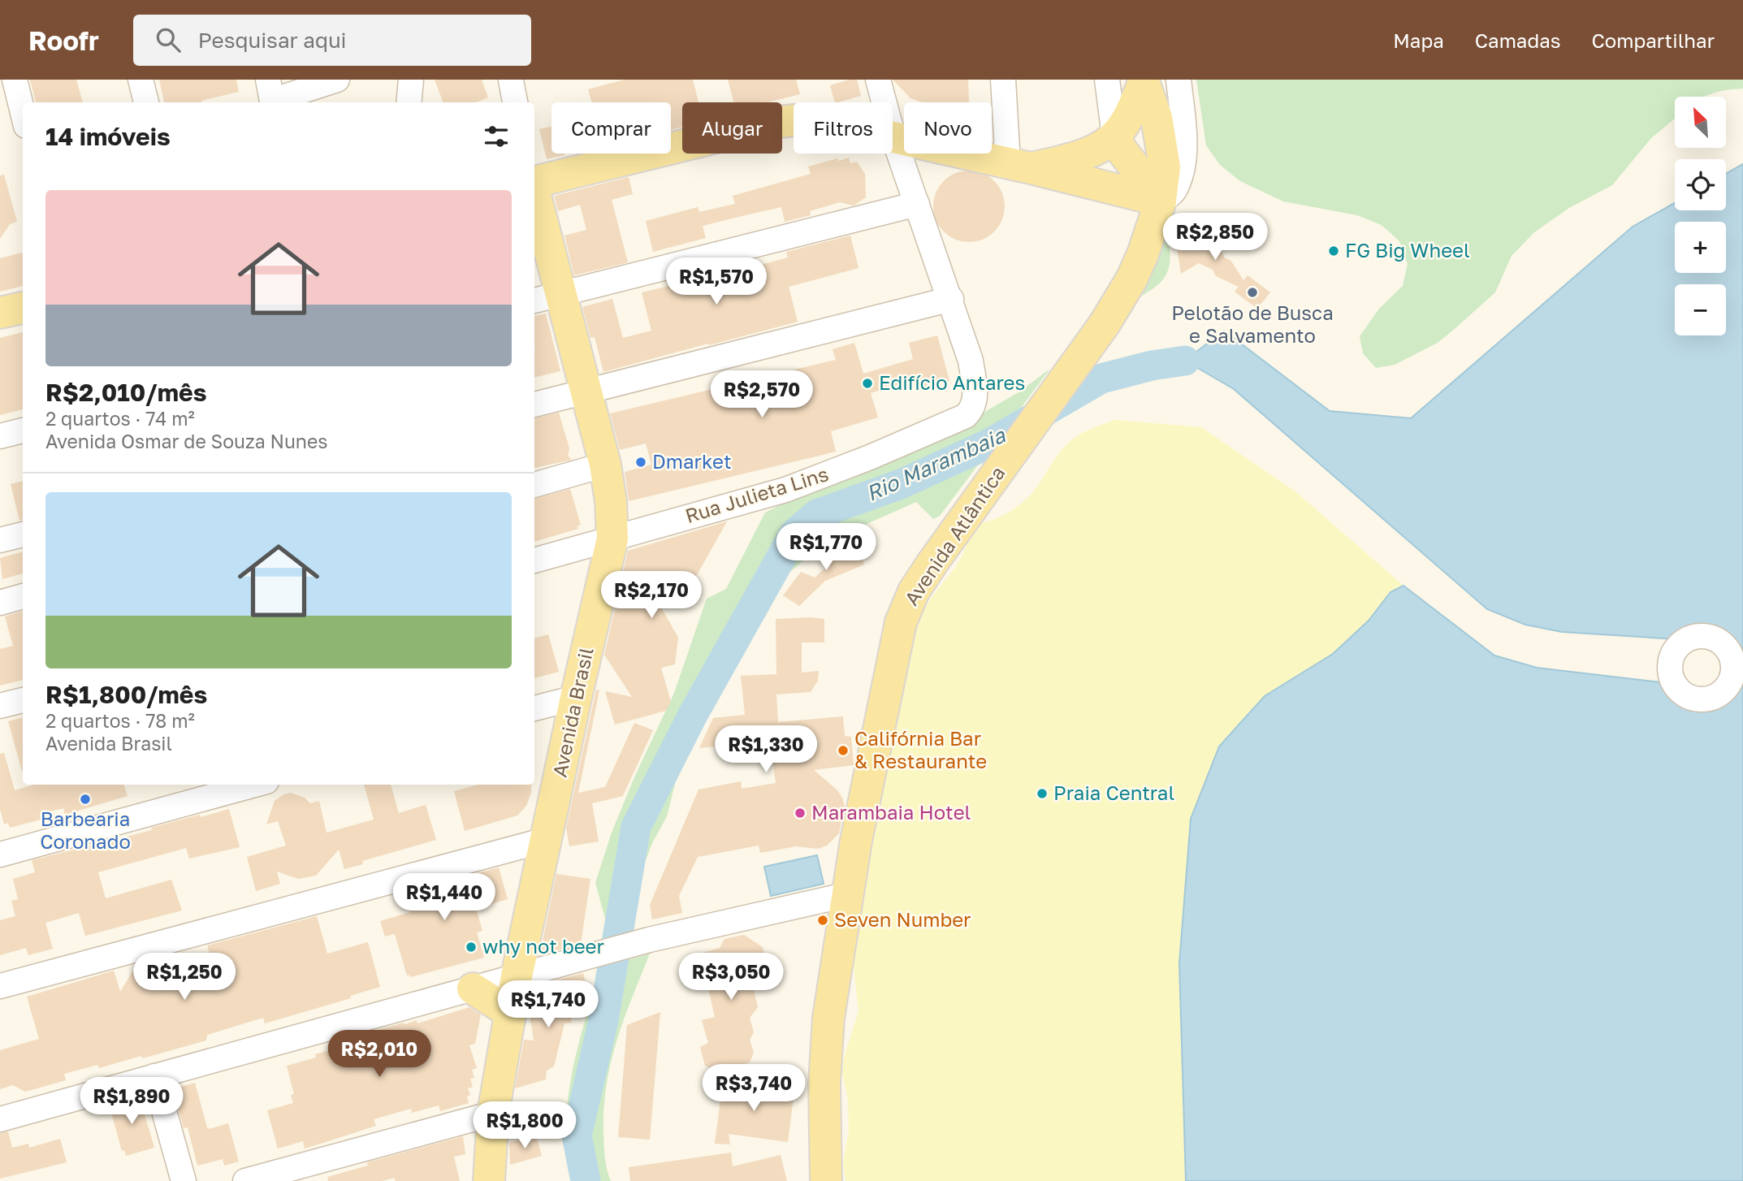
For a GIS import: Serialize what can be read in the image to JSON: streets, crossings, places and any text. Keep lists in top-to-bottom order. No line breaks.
{"streets":{"main road":["Avenida Atlântica","Avenida Brasil"],"street":["Rua Julieta Lins"]},"crossings":[["Rua Julieta Lins","Avenida Brasil"]],"water":["Rio Marambaia"],"places":["FG Big Wheel","Pelotão de Busca e Salvamento","Edifício Antares","Dmarket","Califórnia Bar & Restaurante","Praia Central","Barbearia Coronado","Marambaia Hotel","Seven Number","why not beer"],"north":"top left","page":{"header":"Roofr","search":"Pesquisar aqui","nav":["Mapa","Camadas","Compartilhar"],"map_buttons":["+","−"],"chip":["Comprar","Alugar","Filtros","Novo"],"heading":"14 imóveis","list":[{"name":"R$2,010/mês","note":"2 quartos · 74 m² · Avenida Osmar de Souza Nunes"},{"name":"R$1,800/mês","note":"2 quartos · 78 m² · Avenida Brasil"}],"price":["R$2,850","R$1,570","R$2,570","R$1,770","R$2,170","R$1,330","R$1,440","R$1,250","R$3,050","R$1,740","R$2,010","R$3,740","R$1,890","R$1,800"]}}
